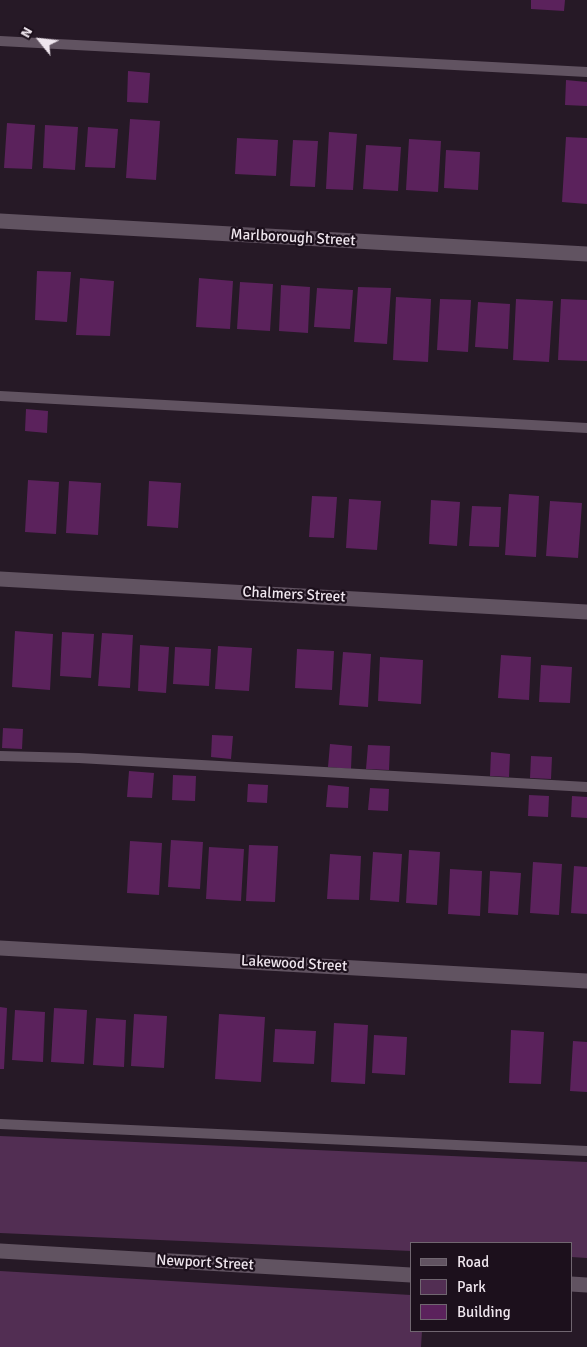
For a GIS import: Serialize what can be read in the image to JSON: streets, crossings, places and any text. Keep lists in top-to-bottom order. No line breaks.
{"streets":{"street":["Marlborough Street","Chalmers Street","Lakewood Street","Newport Street"]},"legend":["Road","Park","Building"],"north":"top left"}
